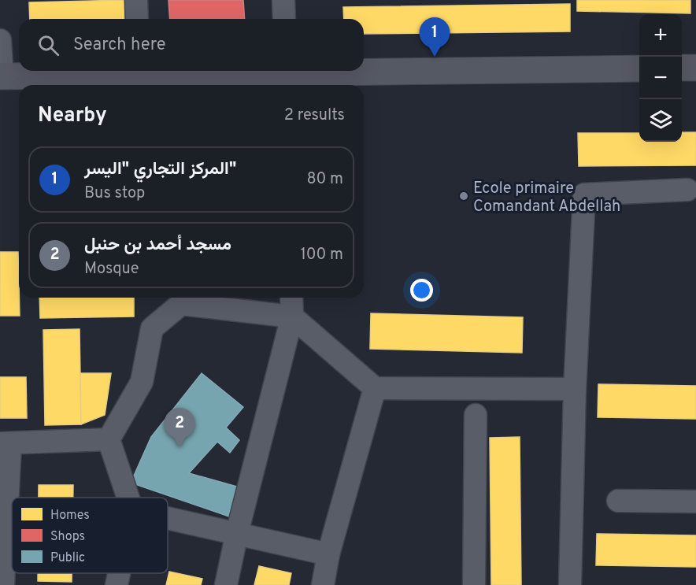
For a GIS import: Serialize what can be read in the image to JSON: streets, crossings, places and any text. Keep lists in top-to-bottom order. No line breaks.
{"places":["Ecole primaire Comandant Abdellah"],"legend":["Homes","Shops","Public"],"page":{"map_buttons":["+","−"],"pins":["1","2"],"search":"Search here","heading":["Nearby","2 results"],"list":[{"mark":"1","name":"المركز التجاري \"اليسر\"","note":"Bus stop","value":"80 m"},{"mark":"2","name":"مسجد أحمد بن حنبل","note":"Mosque","value":"100 m"}]}}
